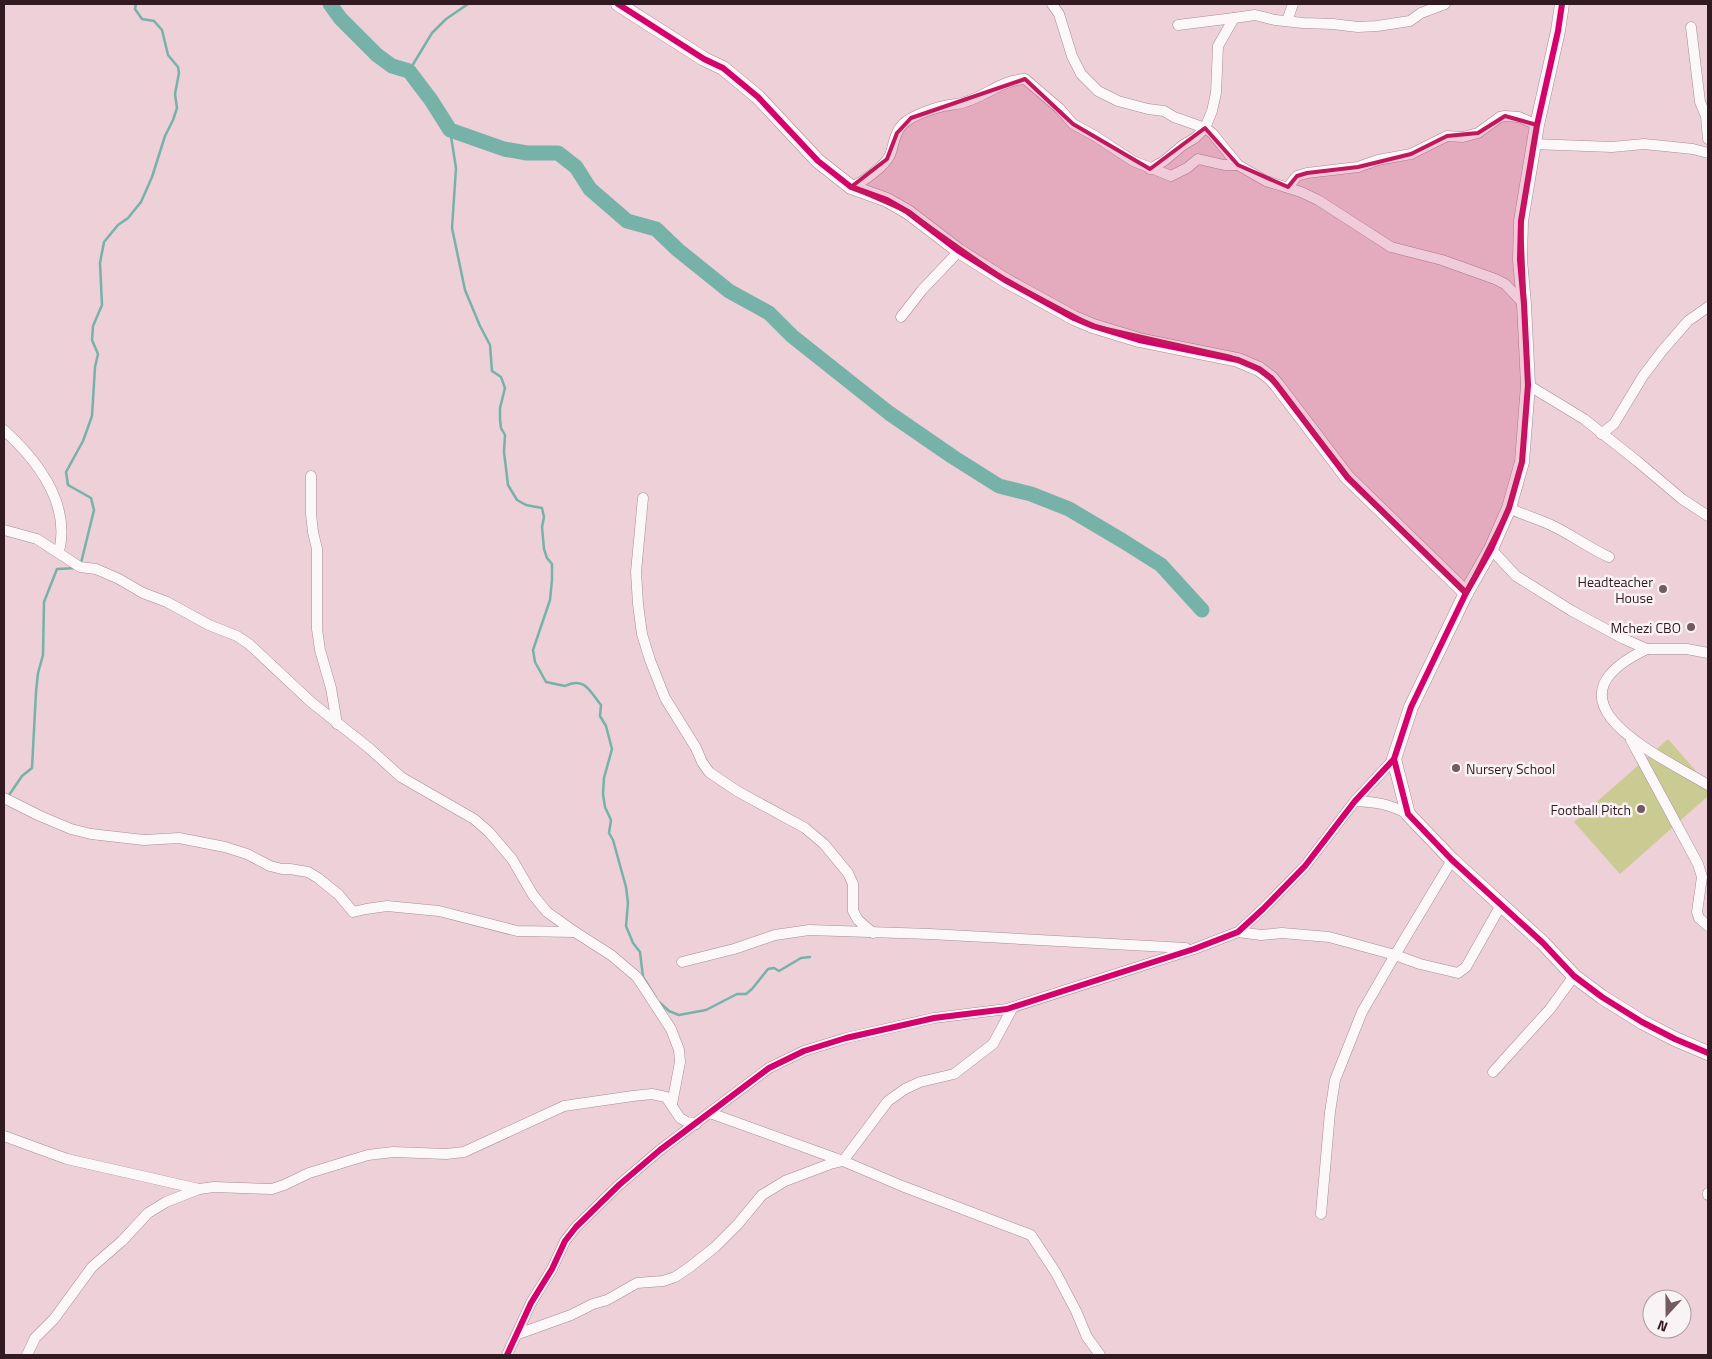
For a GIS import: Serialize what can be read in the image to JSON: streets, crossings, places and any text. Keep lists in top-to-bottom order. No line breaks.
{"places":["Headteacher House","Mchezi CBO","Nursery School","Football Pitch"],"north":"bottom"}
